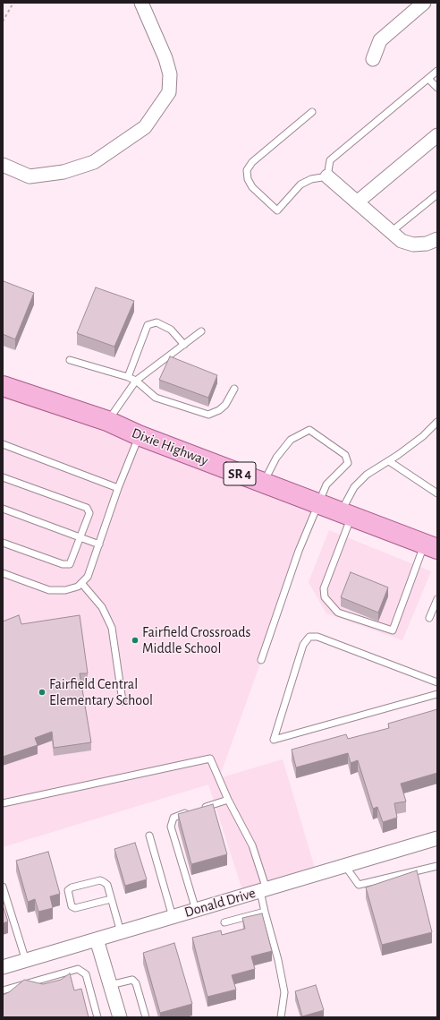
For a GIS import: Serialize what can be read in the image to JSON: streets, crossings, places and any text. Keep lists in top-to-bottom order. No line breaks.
{"streets":{"main road":["Dixie Highway","SR 4"],"street":["Donald Drive"]},"places":["Fairfield Crossroads Middle School","Fairfield Central Elementary School"]}
